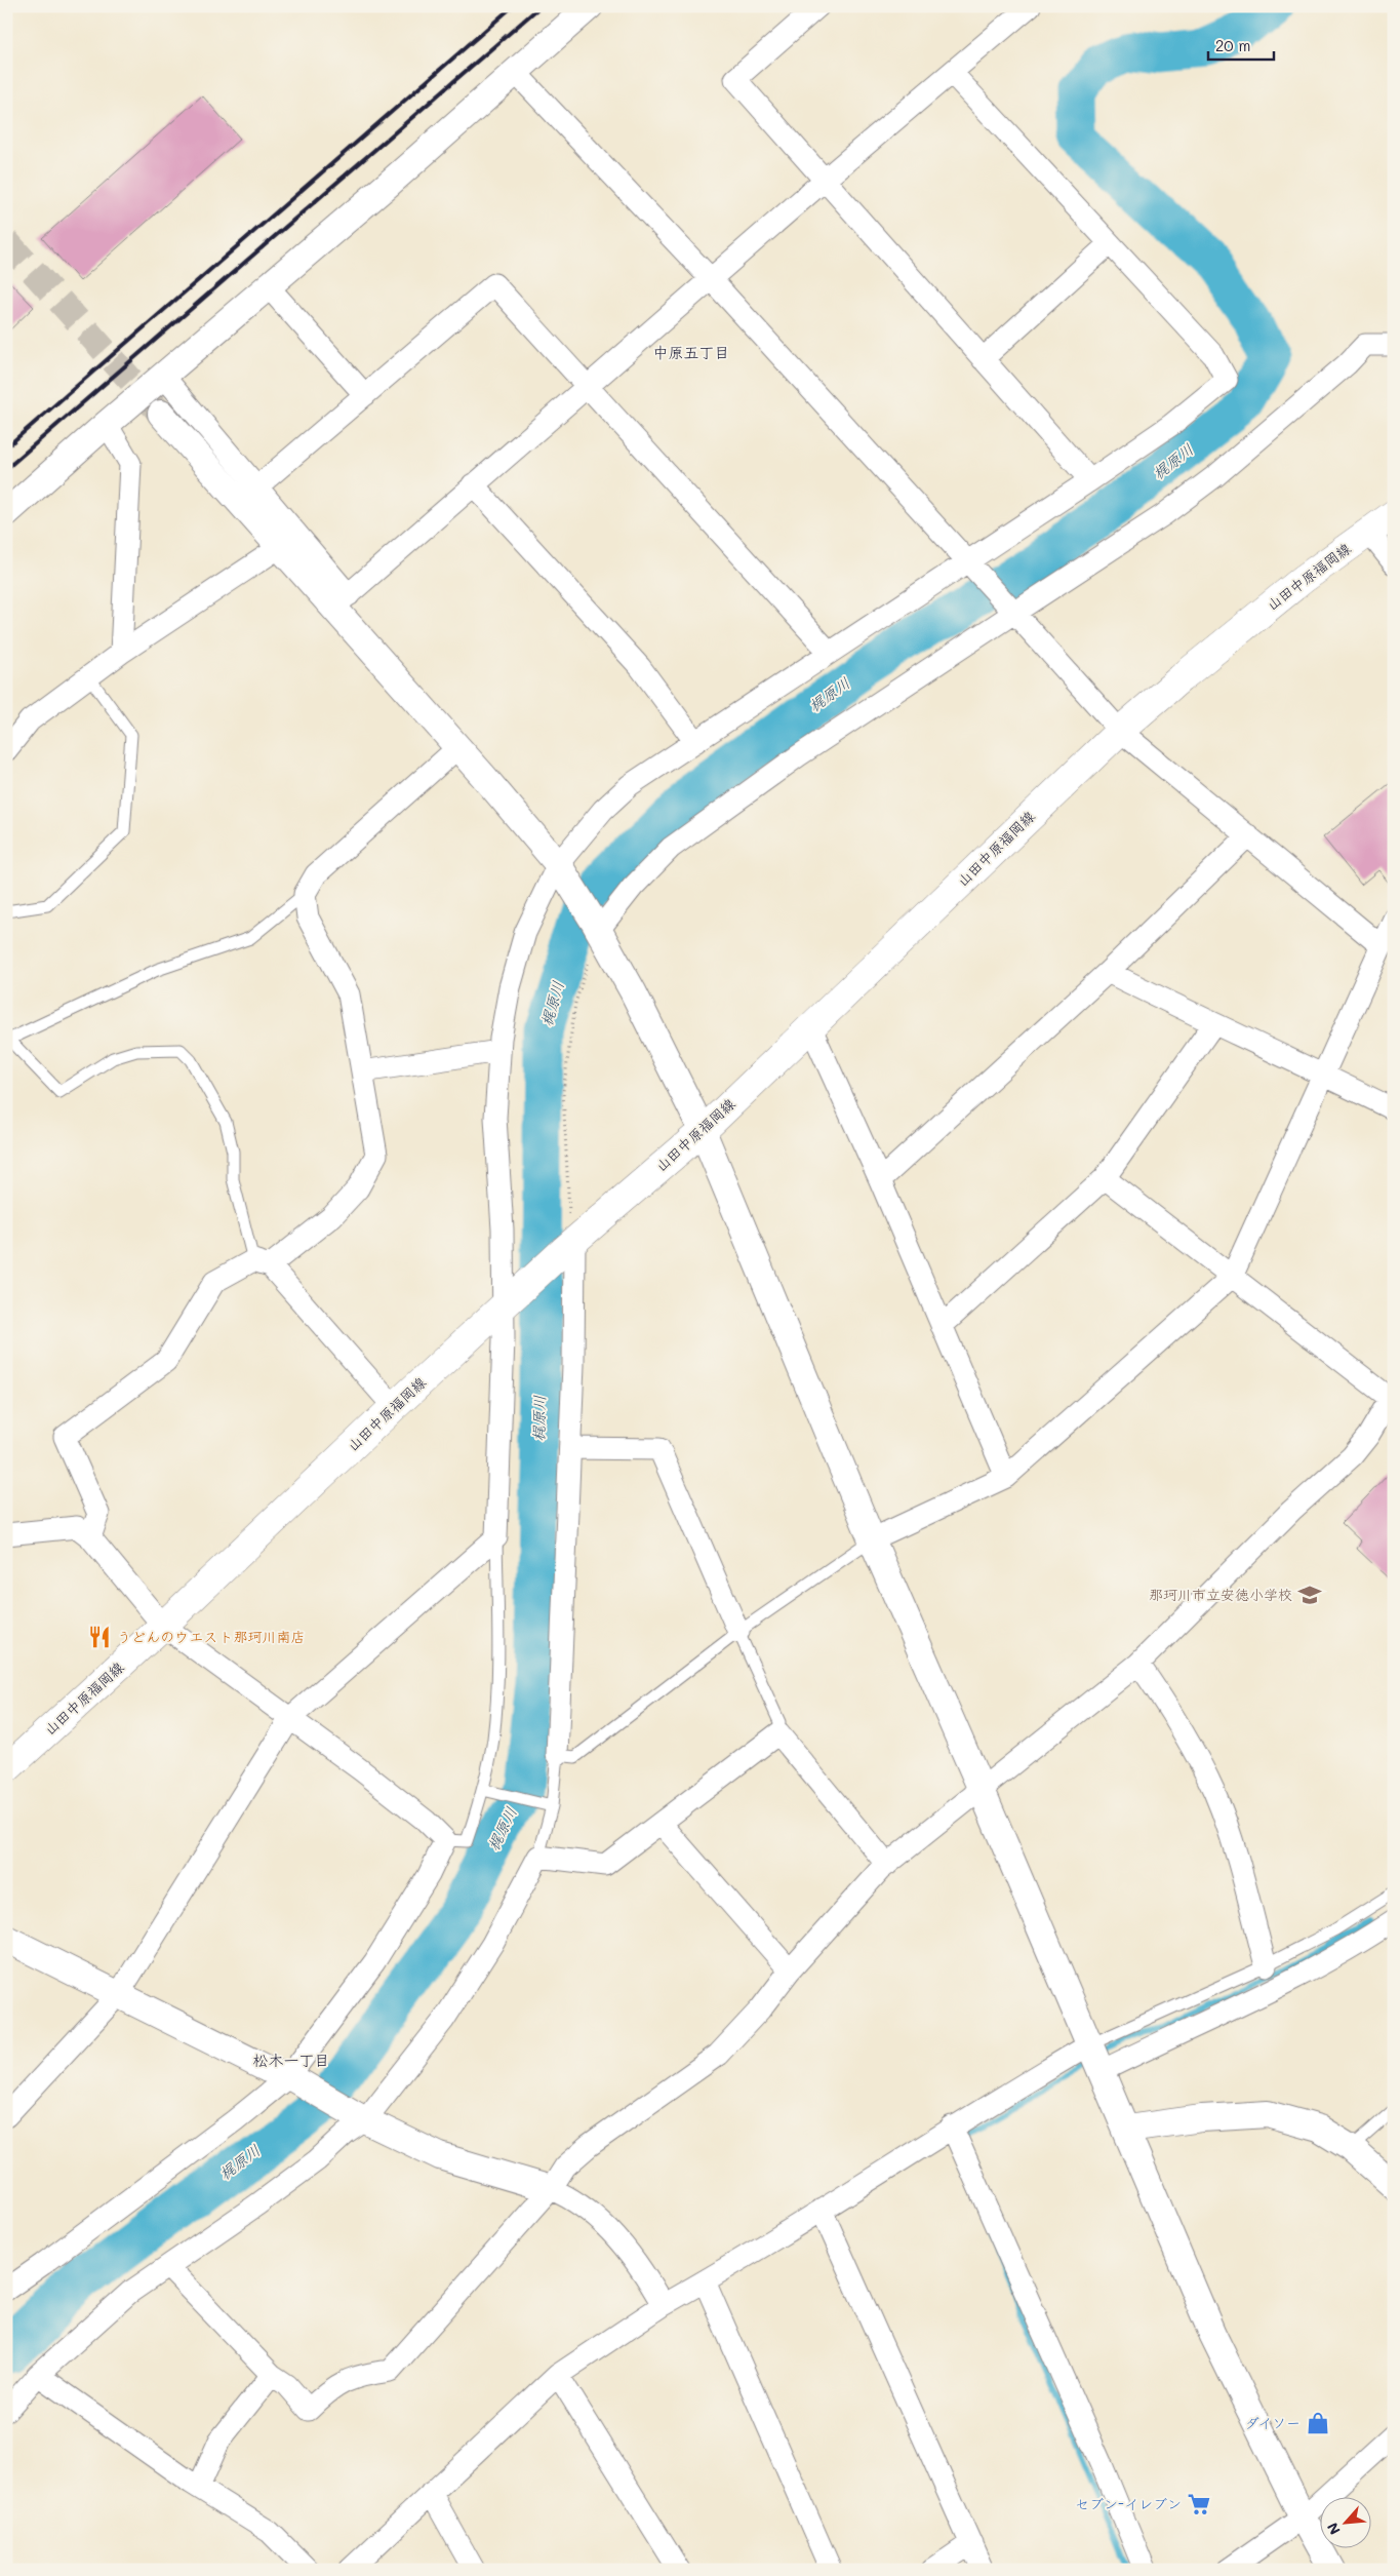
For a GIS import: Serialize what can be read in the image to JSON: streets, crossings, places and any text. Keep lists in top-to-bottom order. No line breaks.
{"streets":{"main road":["山田中原福岡線"]},"districts":["中原五丁目","松木一丁目"],"water":["梶原川"],"places":{"school or university":["那珂川市立安徳小学校"],"restaurant":["うどんのウエスト那珂川南店"],"shop":["ダイソー"],"supermarket":["セブン-イレブン"]},"scale_bar":"20 m","north":"bottom left"}
